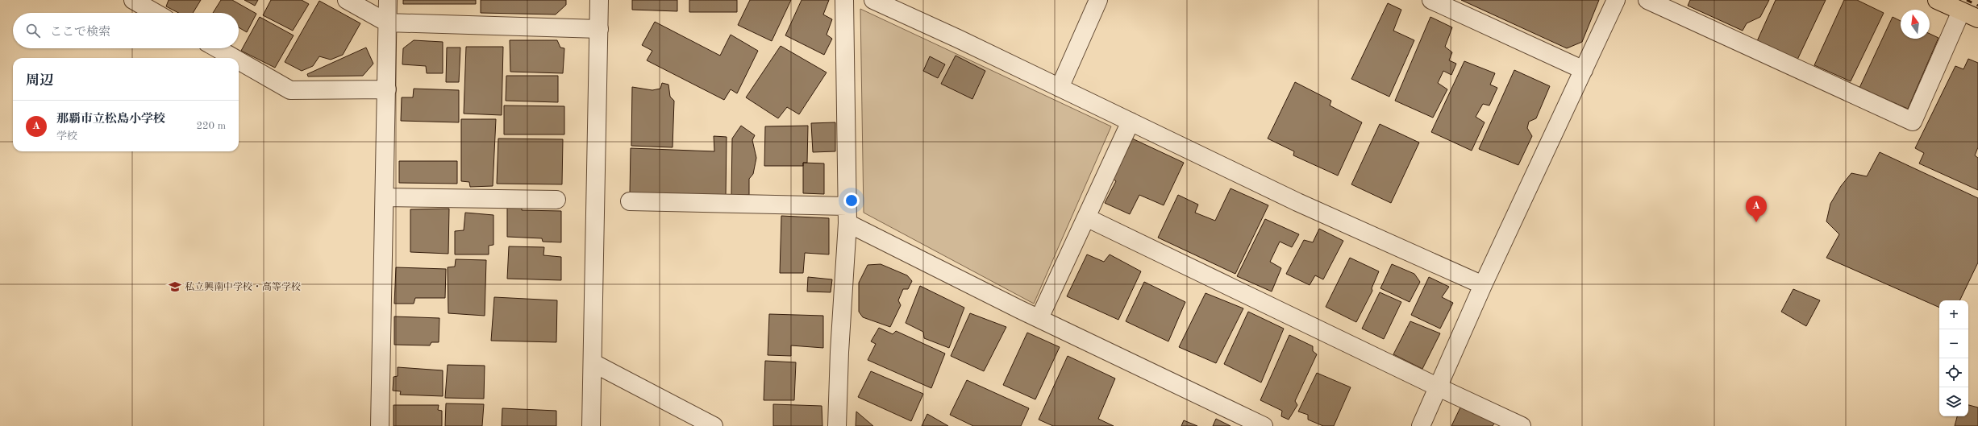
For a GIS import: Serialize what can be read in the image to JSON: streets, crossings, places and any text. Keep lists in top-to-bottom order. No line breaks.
{"places":{"school or university":["私立興南中学校・高等学校"]},"north":"top","page":{"search":"ここで検索","heading":"周辺","list":[{"mark":"A","name":"那覇市立松島小学校","note":"学校","value":"220 m"}],"pins":"A","map_buttons":["+","−"]}}
